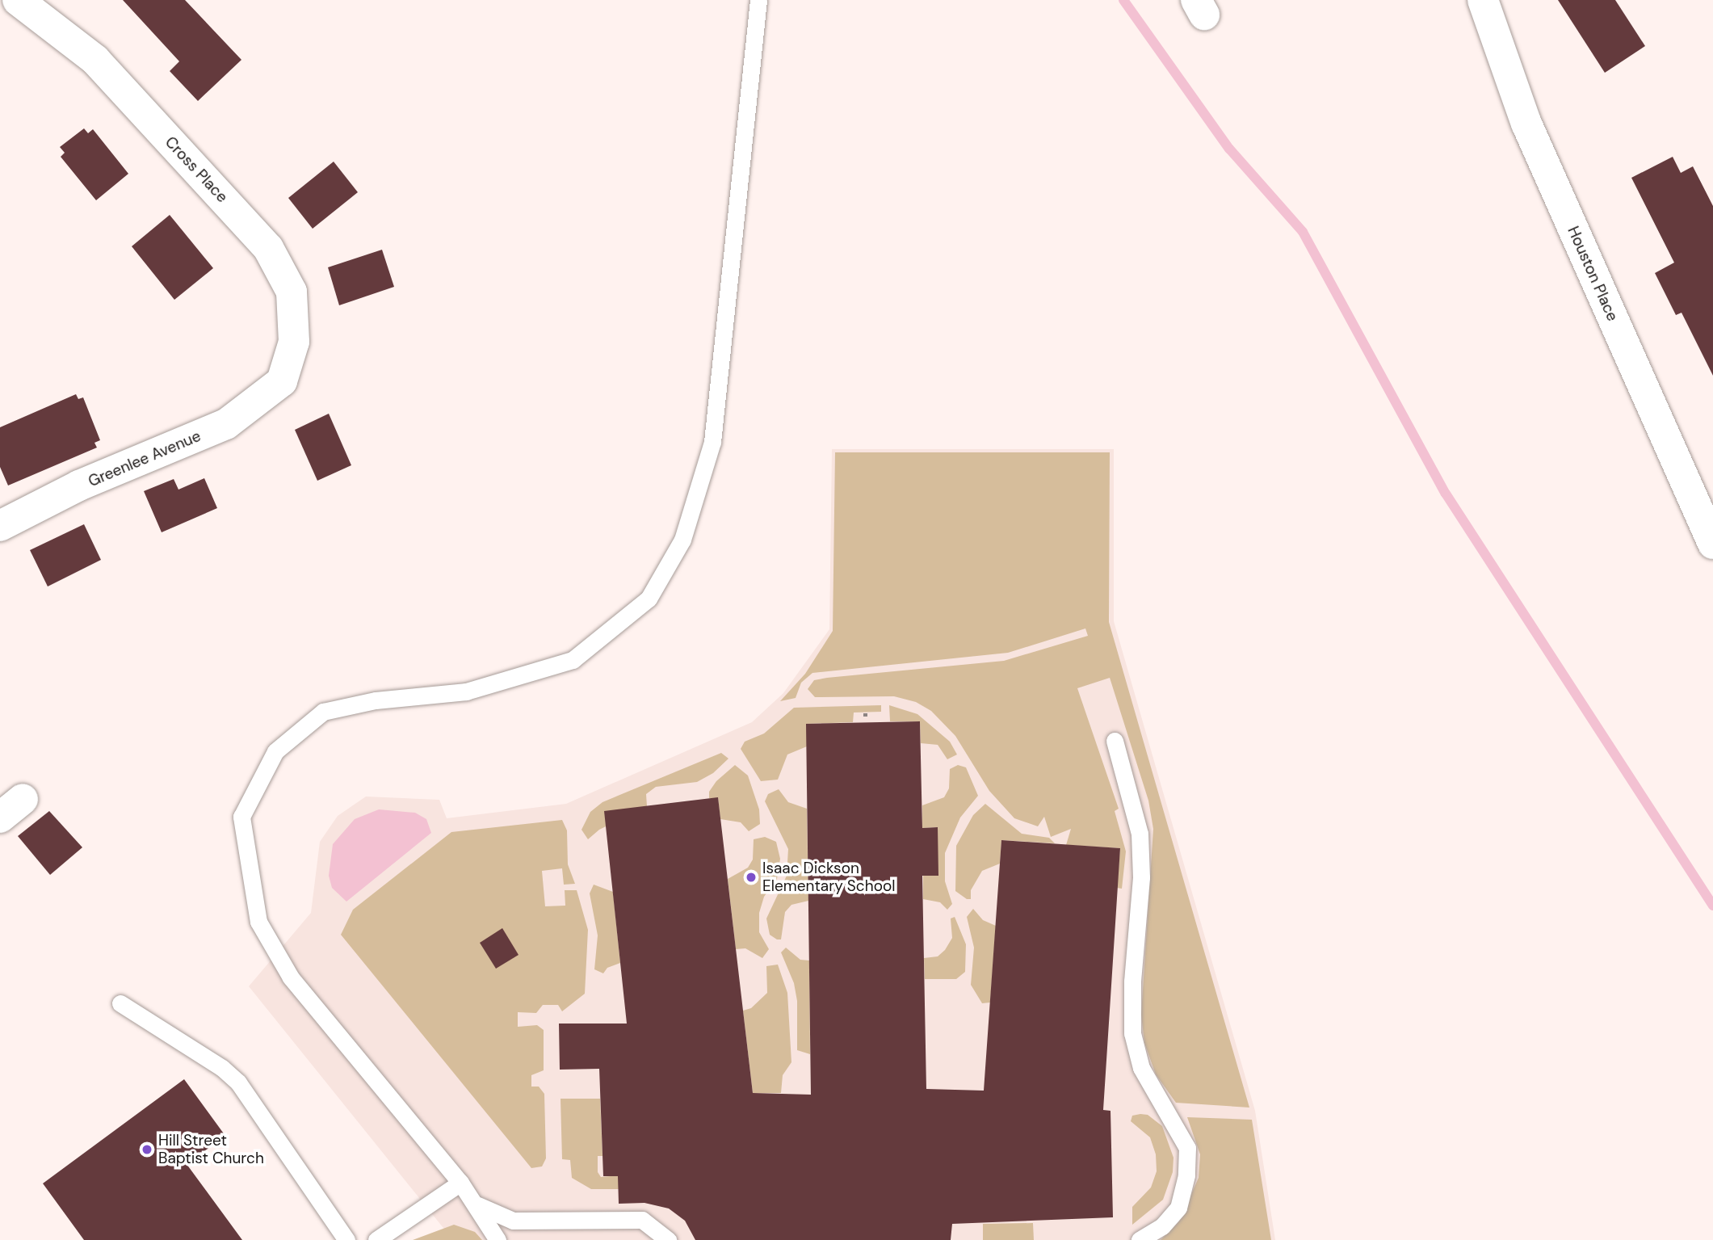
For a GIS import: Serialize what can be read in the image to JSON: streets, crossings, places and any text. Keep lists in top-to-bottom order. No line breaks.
{"streets":{"street":["Cross Place","Houston Place","Greenlee Avenue"]},"crossings":[["Cross Place","Greenlee Avenue"]],"places":["Isaac Dickson Elementary School","Hill Street Baptist Church"]}
